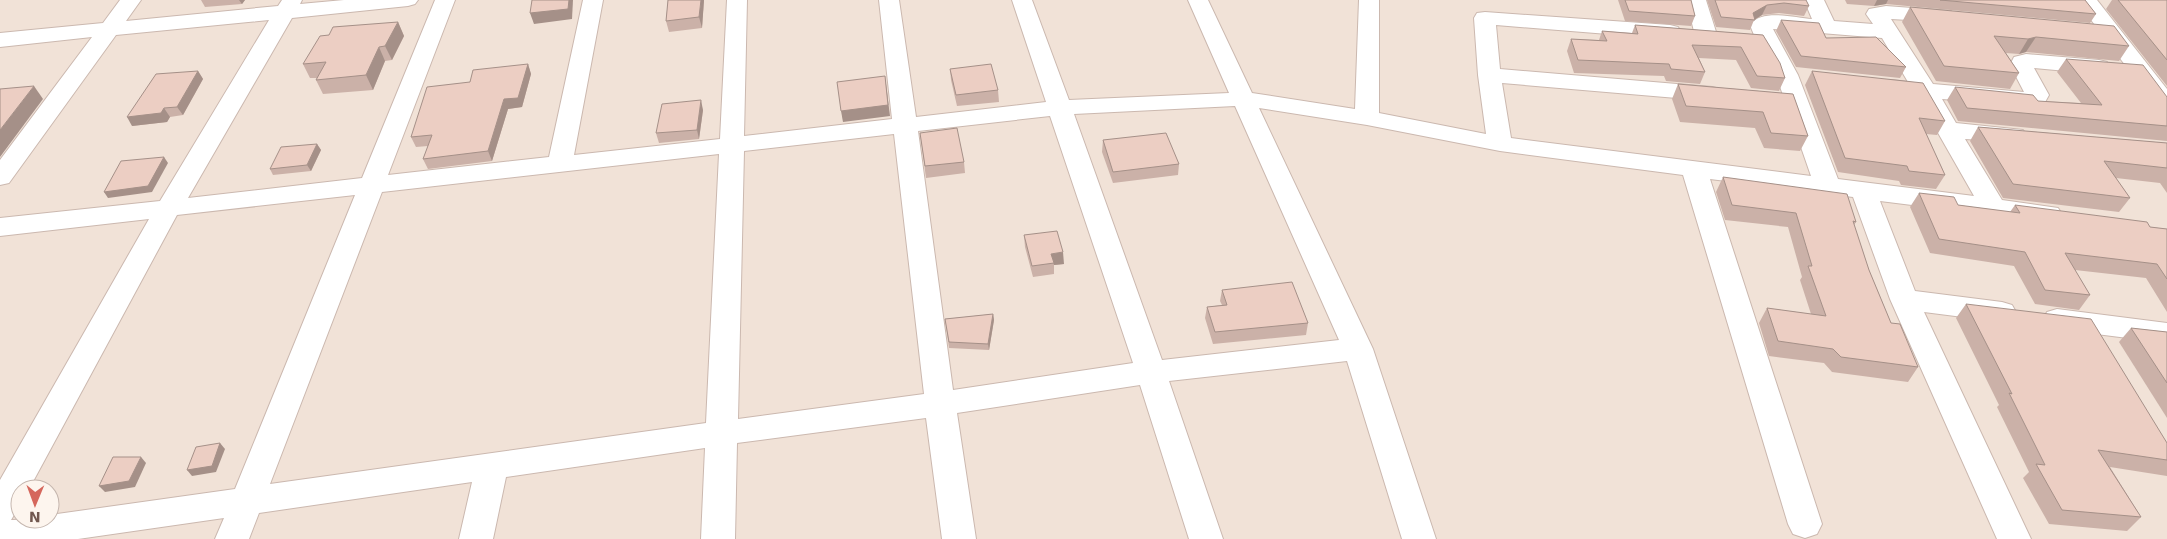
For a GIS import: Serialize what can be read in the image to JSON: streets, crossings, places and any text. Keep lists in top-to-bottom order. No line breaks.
{"north":"bottom"}
